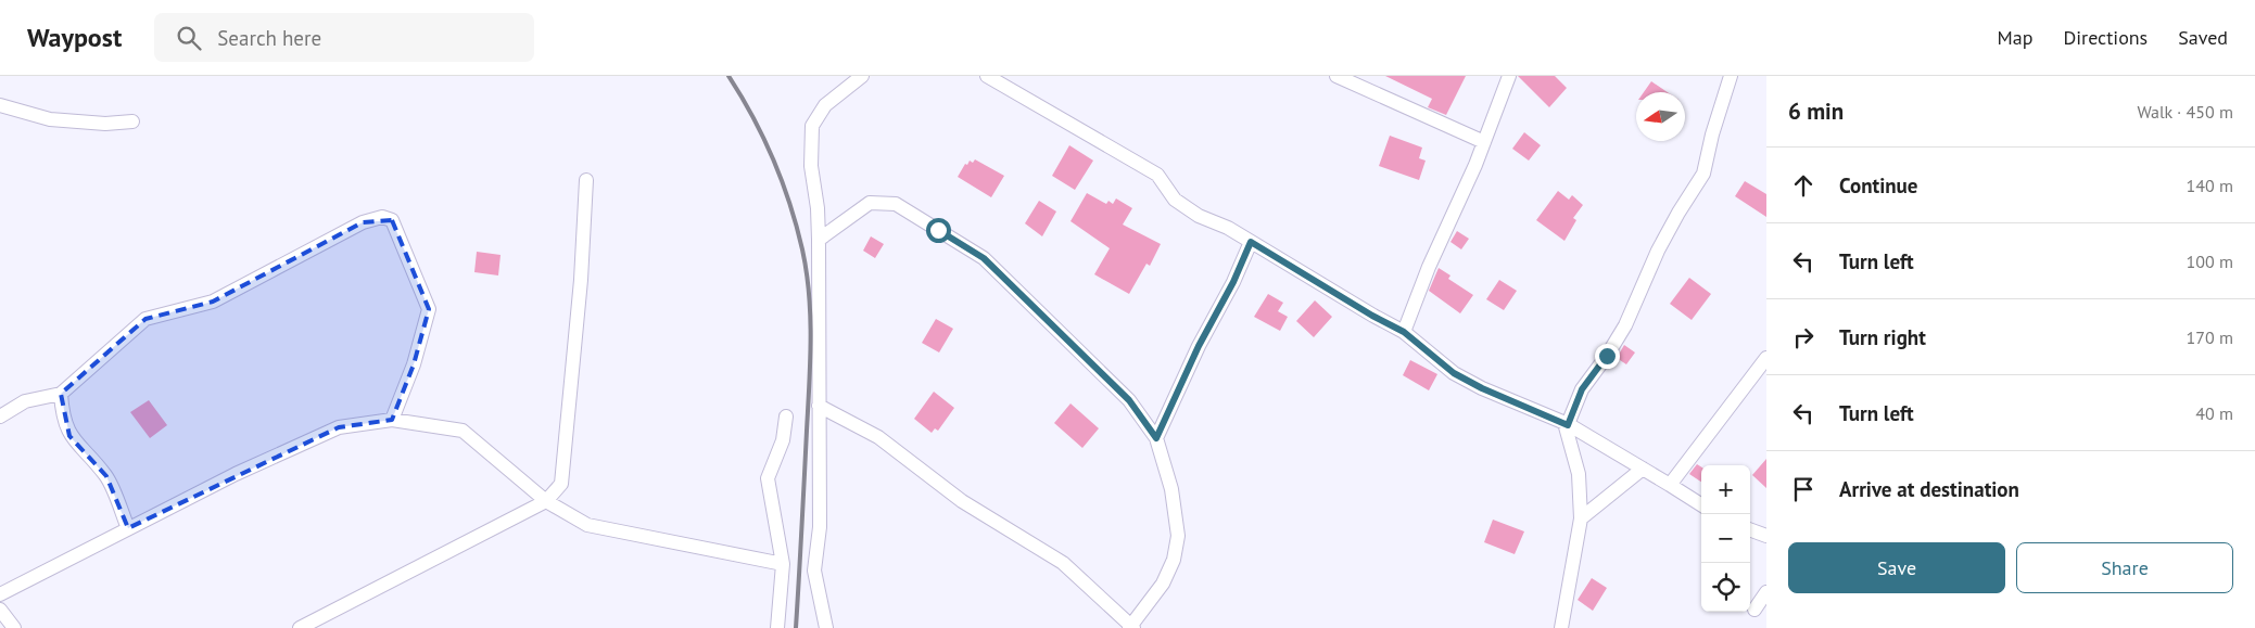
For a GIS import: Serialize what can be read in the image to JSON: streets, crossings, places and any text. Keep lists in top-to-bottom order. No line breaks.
{"north":"left","page":{"header":"Waypost","search":"Search here","nav":["Map","Directions","Saved"],"heading":["6 min","Walk · 450 m"],"list":[["Continue","140 m"],["Turn left","100 m"],["Turn right","170 m"],["Turn left","40 m"],"Arrive at destination"],"map_buttons":["+","−"],"buttons":["Save","Share"]}}
